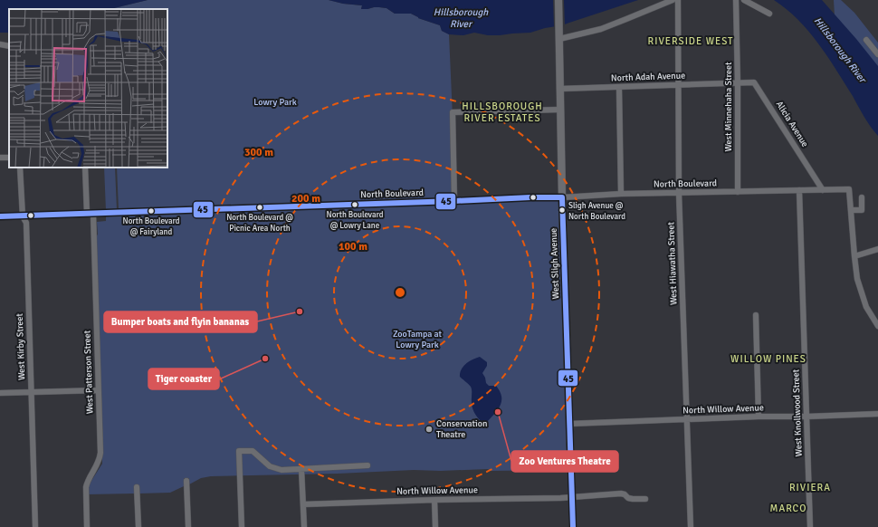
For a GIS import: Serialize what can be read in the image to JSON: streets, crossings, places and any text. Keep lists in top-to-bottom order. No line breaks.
{"streets":{"main road":["West Sligh Avenue"],"street":["North Adah Avenue","West Minnehaha Street","Alicia Avenue","North Boulevard","West Hiawatha Street","West Kirby Street","West Patterson Street","North Willow Avenue","West Knollwood Street"]},"crossings":[["North Adah Avenue","West Minnehaha Street"],["North Adah Avenue","Alicia Avenue"],["North Adah Avenue","West Sligh Avenue"],["North Adah Avenue","West Hiawatha Street"],["West Minnehaha Street","Alicia Avenue"],["West Minnehaha Street","North Boulevard"],["Alicia Avenue","North Boulevard"],["North Boulevard","West Sligh Avenue"],["North Boulevard","West Hiawatha Street"],["North Boulevard","West Kirby Street"],["North Boulevard","West Patterson Street"],["North Boulevard","West Knollwood Street"],["West Sligh Avenue","North Willow Avenue"],["West Hiawatha Street","North Willow Avenue"],["North Willow Avenue","West Knollwood Street"]],"districts":["RIVERSIDE WEST","HILLSBOROUGH RIVER ESTATES","WILLOW PINES","RIVIERA","MARCO"],"water":["Hillsborough River"],"parks":["Lowry Park","ZooTampa at Lowry Park"],"places":["North Boulevard @ Lowry Lane","North Boulevard @ Picnic Area North","Sligh Avenue @ North Boulevard","North Boulevard @ Fairyland","Bumper boats and flyin bananas","Tiger coaster","Zoo Ventures Theatre","Conservation Theatre"],"lines":["transit line 45"],"rings":["300 m","200 m","100 m"]}
